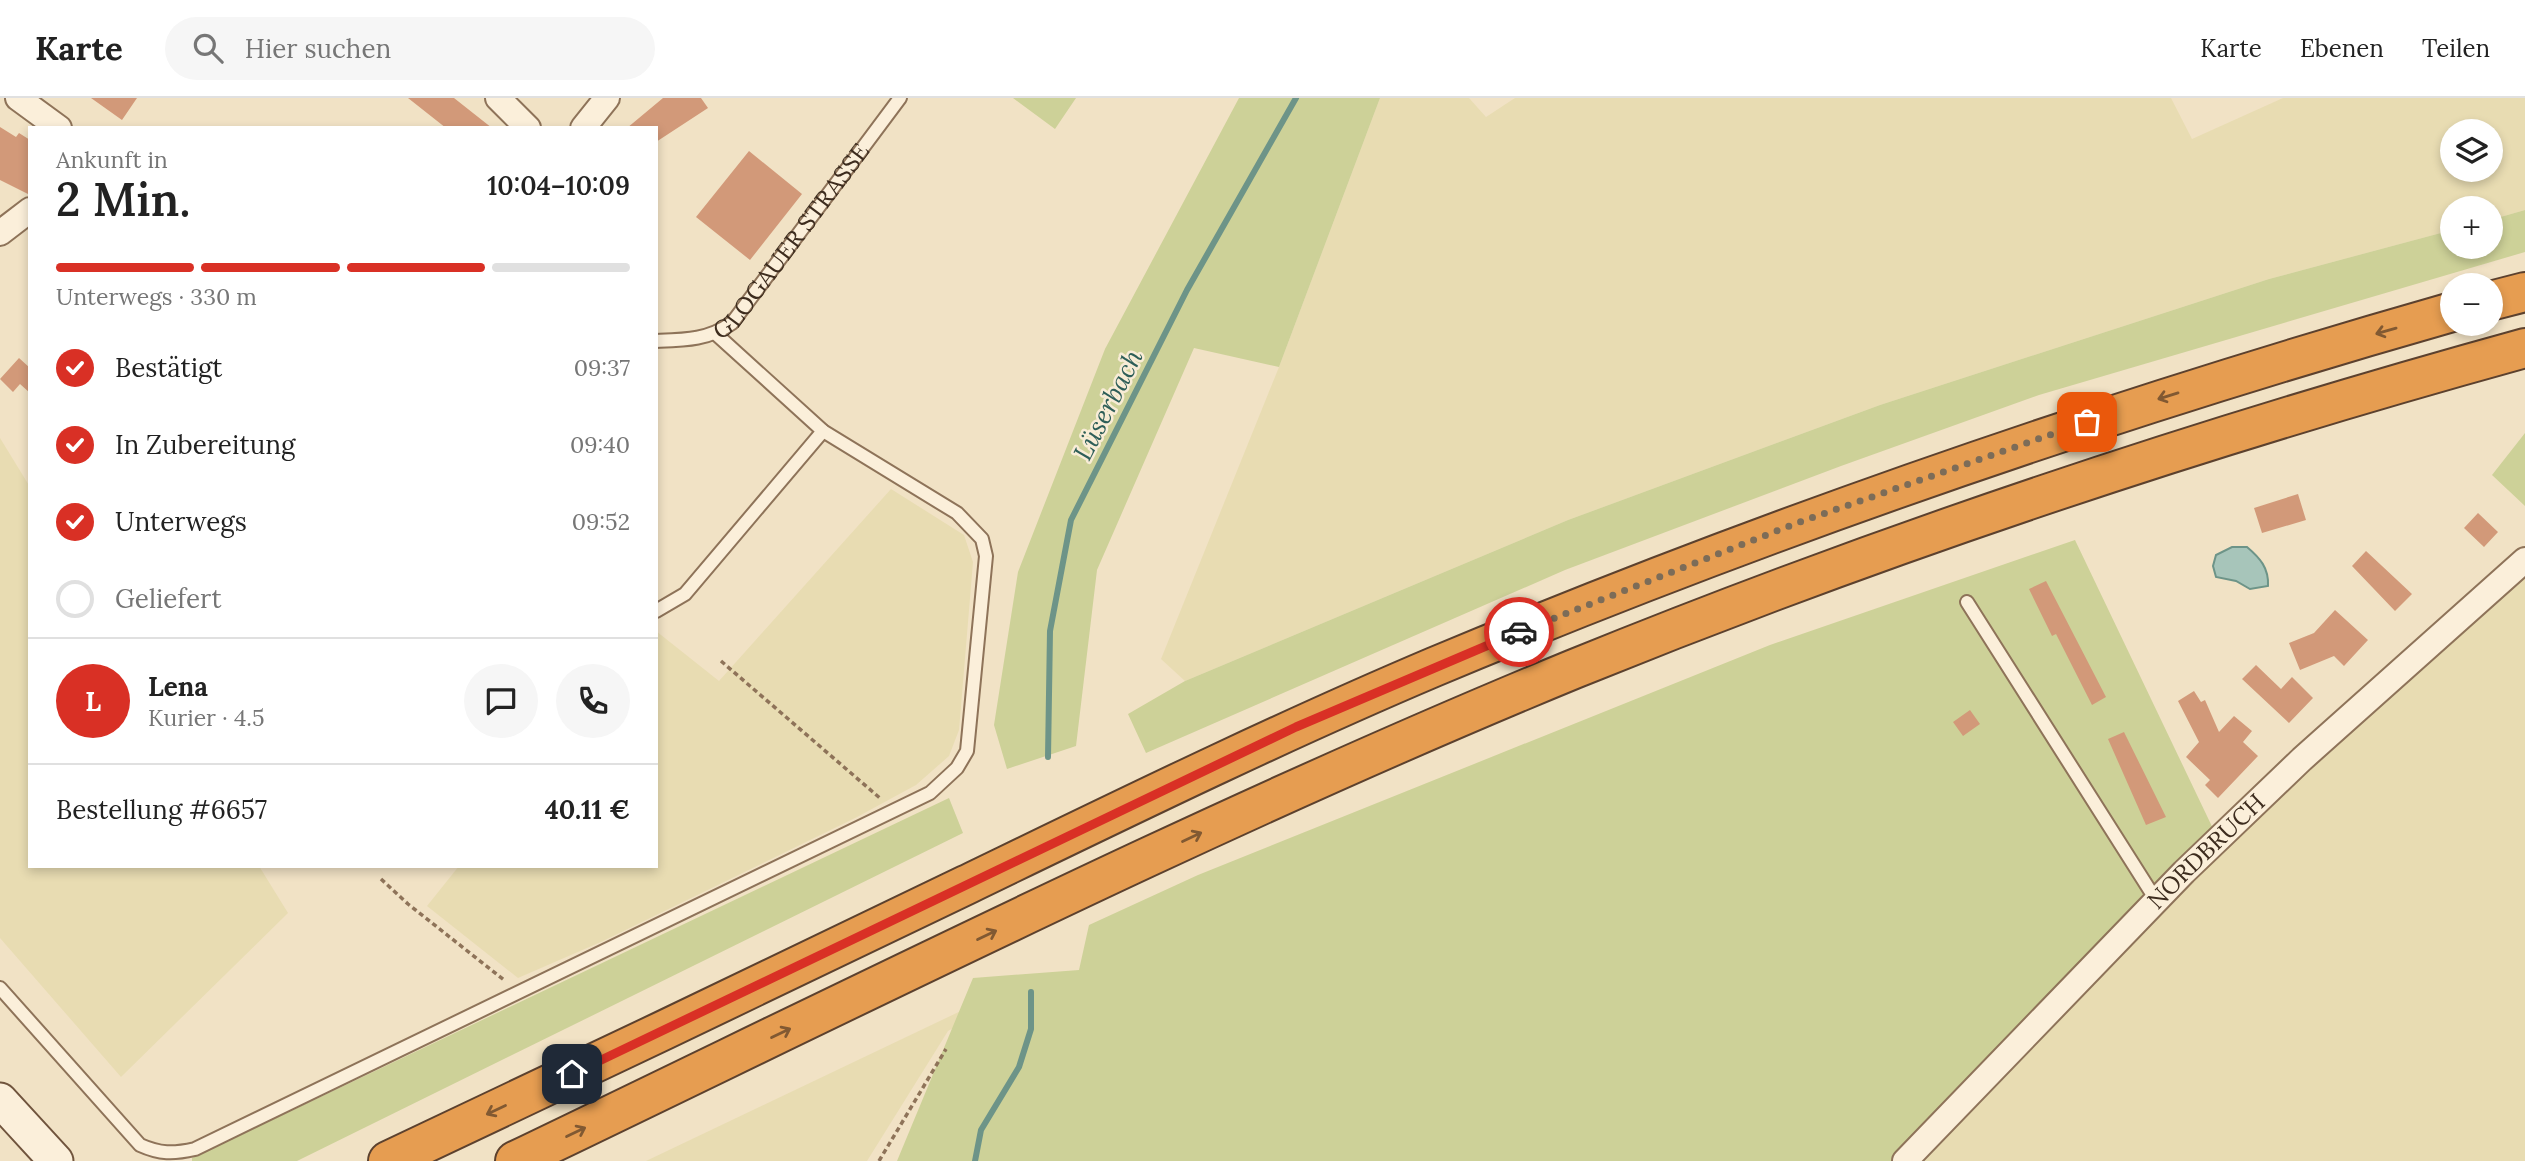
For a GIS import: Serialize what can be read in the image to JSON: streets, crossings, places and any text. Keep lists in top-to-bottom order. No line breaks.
{"streets":{"street":["NORDBRUCH"],"lane":["GLOGAUER STRASSE"]},"water":["Lüserbach"],"page":{"header":"Karte","search":"Hier suchen","nav":["Karte","Ebenen","Teilen"],"map_buttons":["+","−"],"heading":["2 Min.","Ankunft in","10:04–10:09"],"panel":["Lena","Kurier · 4.5","Bestellung #6657","40.11 €"],"bar":"Unterwegs · 330 m","list":[["Bestätigt","09:37"],["In Zubereitung","09:40"],["Unterwegs","09:52"],"Geliefert"],"round":"L"}}
